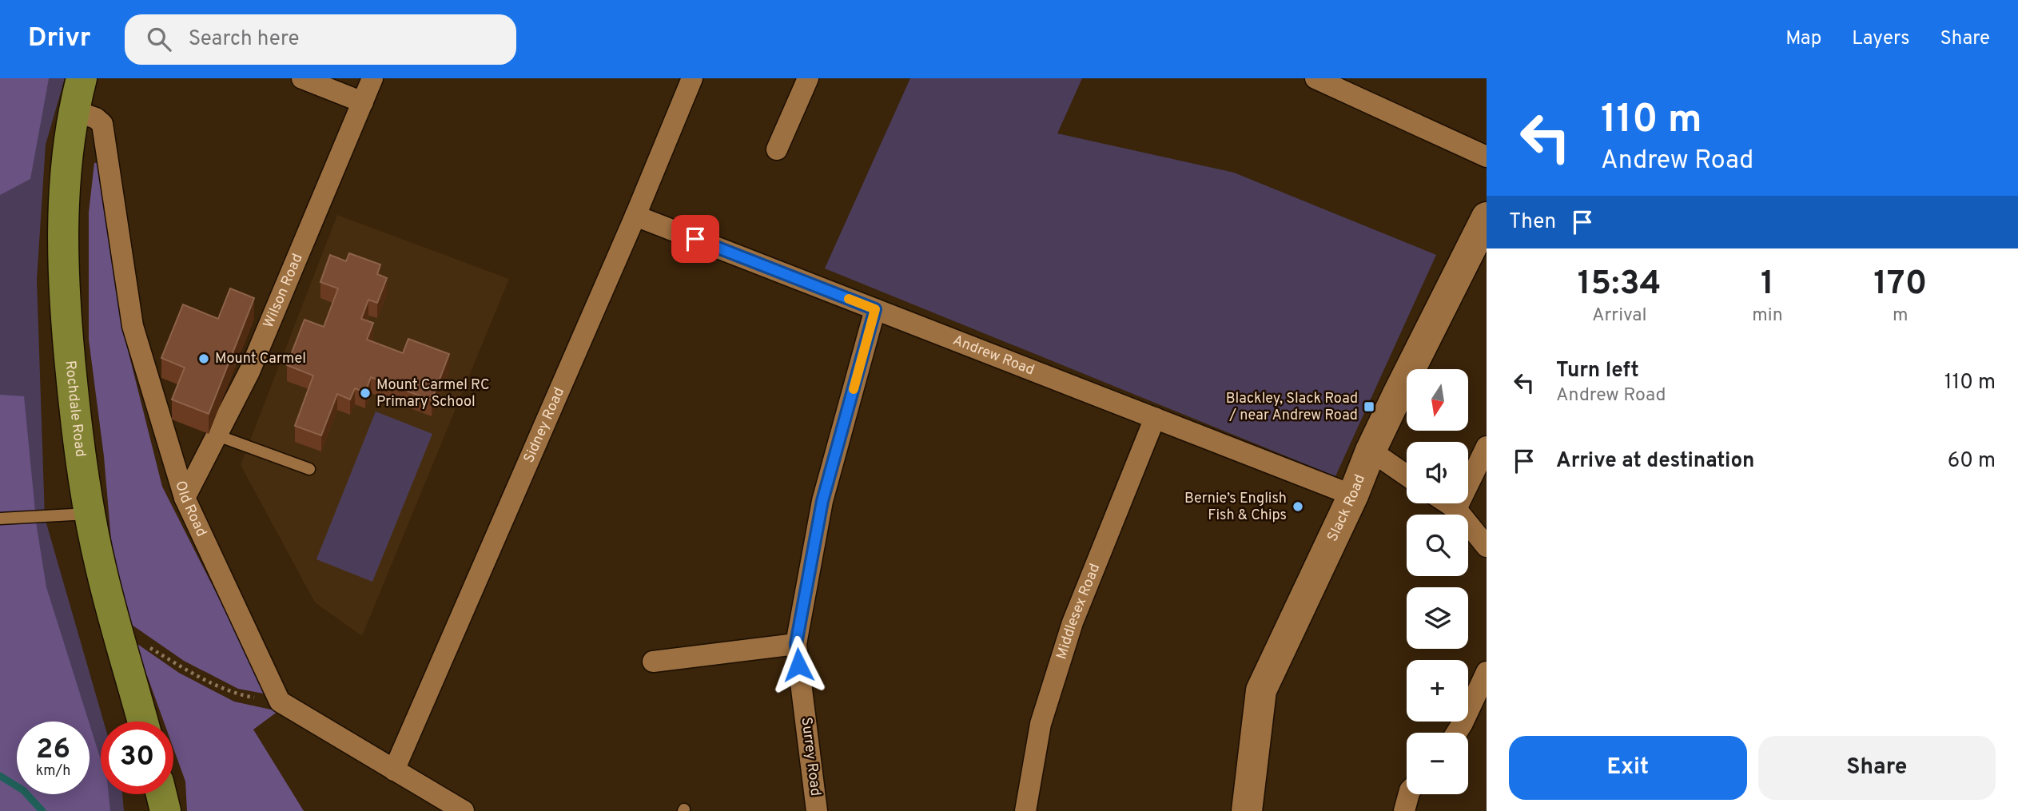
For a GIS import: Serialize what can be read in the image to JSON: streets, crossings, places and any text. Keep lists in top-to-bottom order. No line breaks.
{"streets":{"main road":["Rochdale Road"],"street":["Wilson Road","Andrew Road","Sidney Road","Old Road","Slack Road","Middlesex Road","Surrey Road"]},"crossings":[["Wilson Road","Old Road"],["Andrew Road","Sidney Road"],["Andrew Road","Slack Road"],["Andrew Road","Middlesex Road"],["Andrew Road","Surrey Road"],["Rochdale Road","Old Road"]],"places":{"other":["Mount Carmel","Mount Carmel RC Primary School","Bernie’s English Fish & Chips"],"transit":["Blackley, Slack Road / near Andrew Road"]},"north":"bottom","page":{"header":"Drivr","search":"Search here","nav":["Map","Layers","Share"],"turn":["110 m","Andrew Road"],"then":"Then","eta":["15:34","Arrival","1","min","170","m"],"list":[{"name":"Turn left","note":"Andrew Road","value":"110 m"},{"name":"Arrive at destination","value":"60 m"}],"map_buttons":["+","−"],"speed":"26 km/h","limit":"30","buttons":["Exit","Share"]}}
